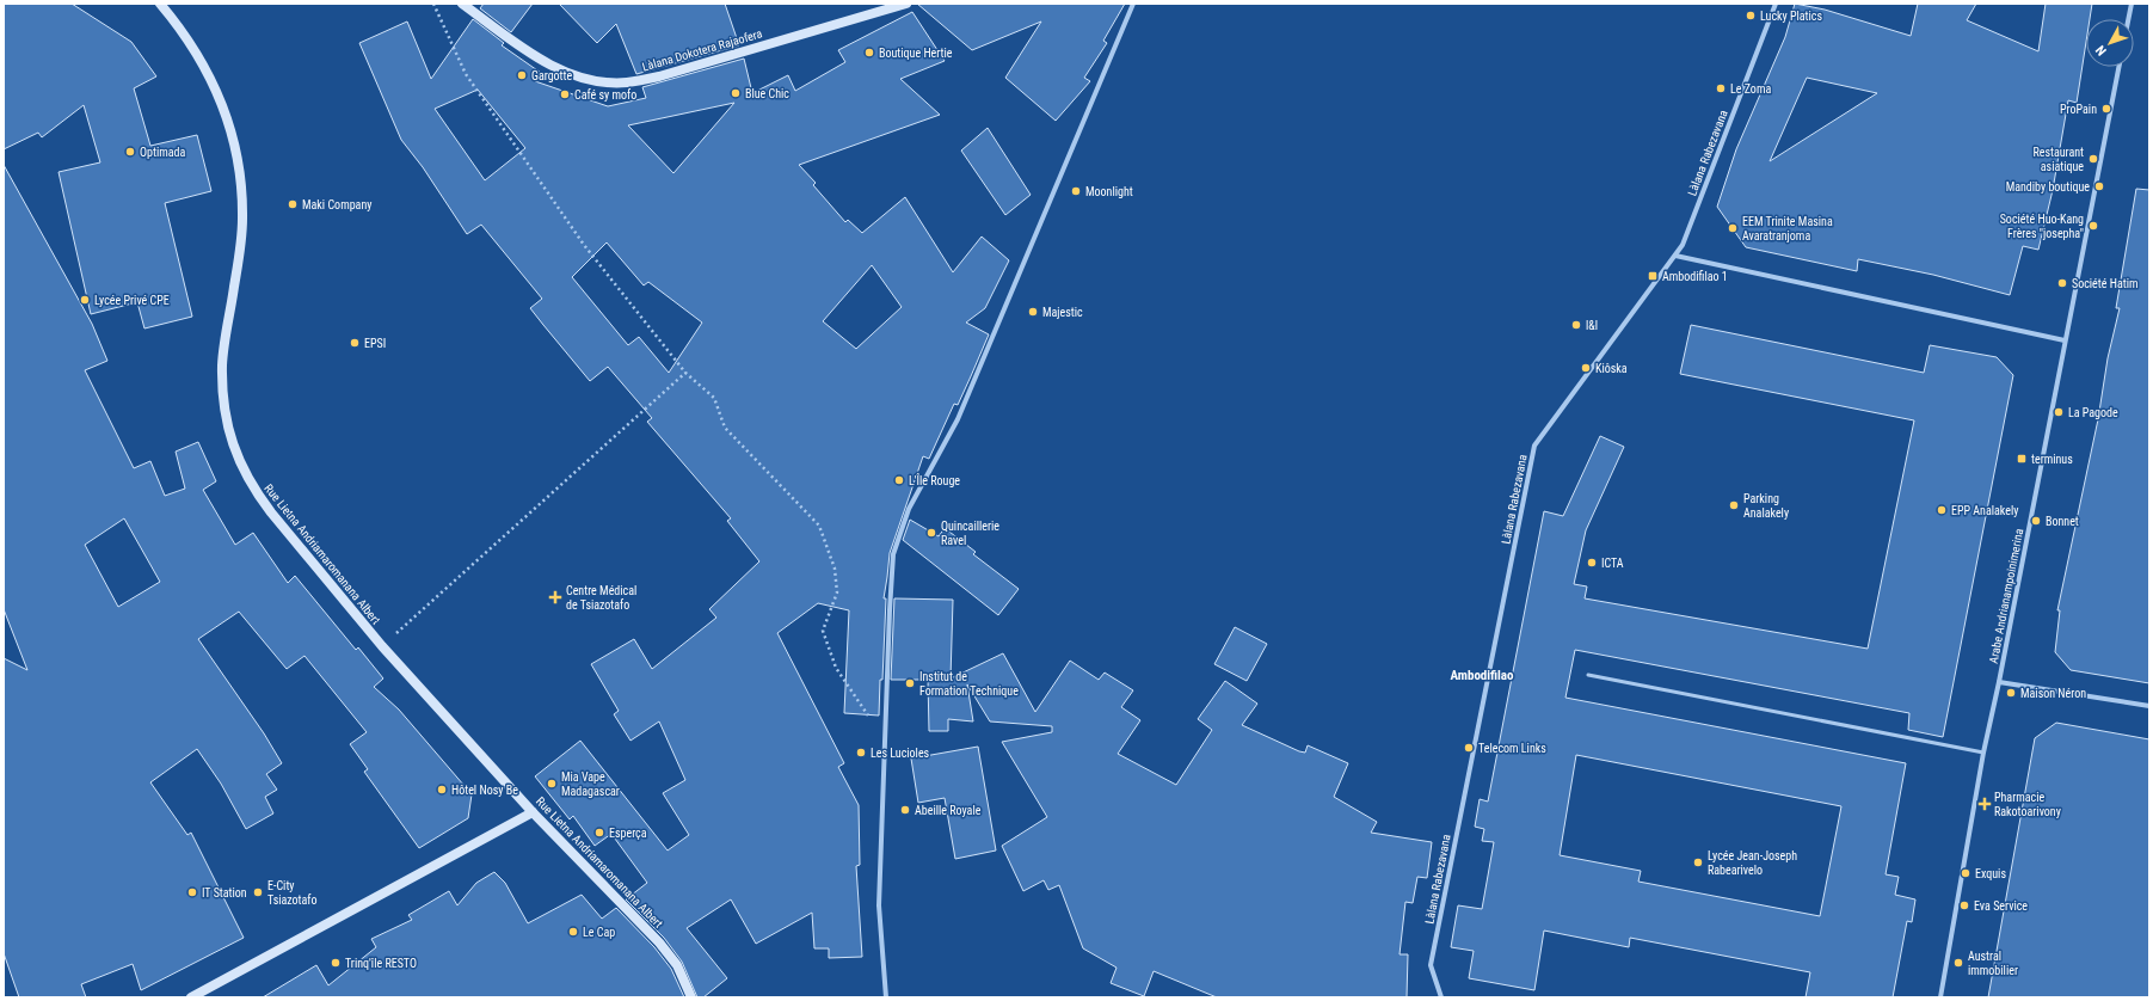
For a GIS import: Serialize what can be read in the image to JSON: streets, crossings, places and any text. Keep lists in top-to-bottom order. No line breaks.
{"streets":{"street":["Làlana Dokotera Rajaofera","Làlana Rabezavana","Rue Lietna Andriamaromanana Albert","Arabe Andrianampoinimerina"]},"districts":["Ambodifilao"],"places":{"other":["Lucky Platics","Boutique Hertie","Gargotte","Le Zoma","Blue Chic","Café sy mofo","ProPain","Optimada","Restaurant asiatique","Mandiby boutique","Moonlight","Maki Company","Société Huo-Kang Frères \"josepha\"","EEM Trinite Masina Avaratranjoma","Société Hatim","Lycée Privé CPE","Majestic","l&l","EPSI","Kiôska","La Pagode","L'Île Rouge","Parking Analakely","EPP Analakely","Bonnet","Quincaillerie Ravel","ICTA","Institut de Formation Technique","Maison Néron","Telecom Links","Les Lucioles","Mia Vape Madagascar","Hôtel Nosy Be","Abeille Royale","Esperça","Lycée Jean-Joseph Rabearivelo","Exquis","IT Station","E-City Tsiazotafo","Eva Service","Le Cap","Trinq'île RESTO","Austral immobilier"],"transit":["Ambodifilao 1","terminus"],"health":["Centre Médical de Tsiazotafo","Pharmacie Rakotoarivony"]},"north":"bottom left"}
